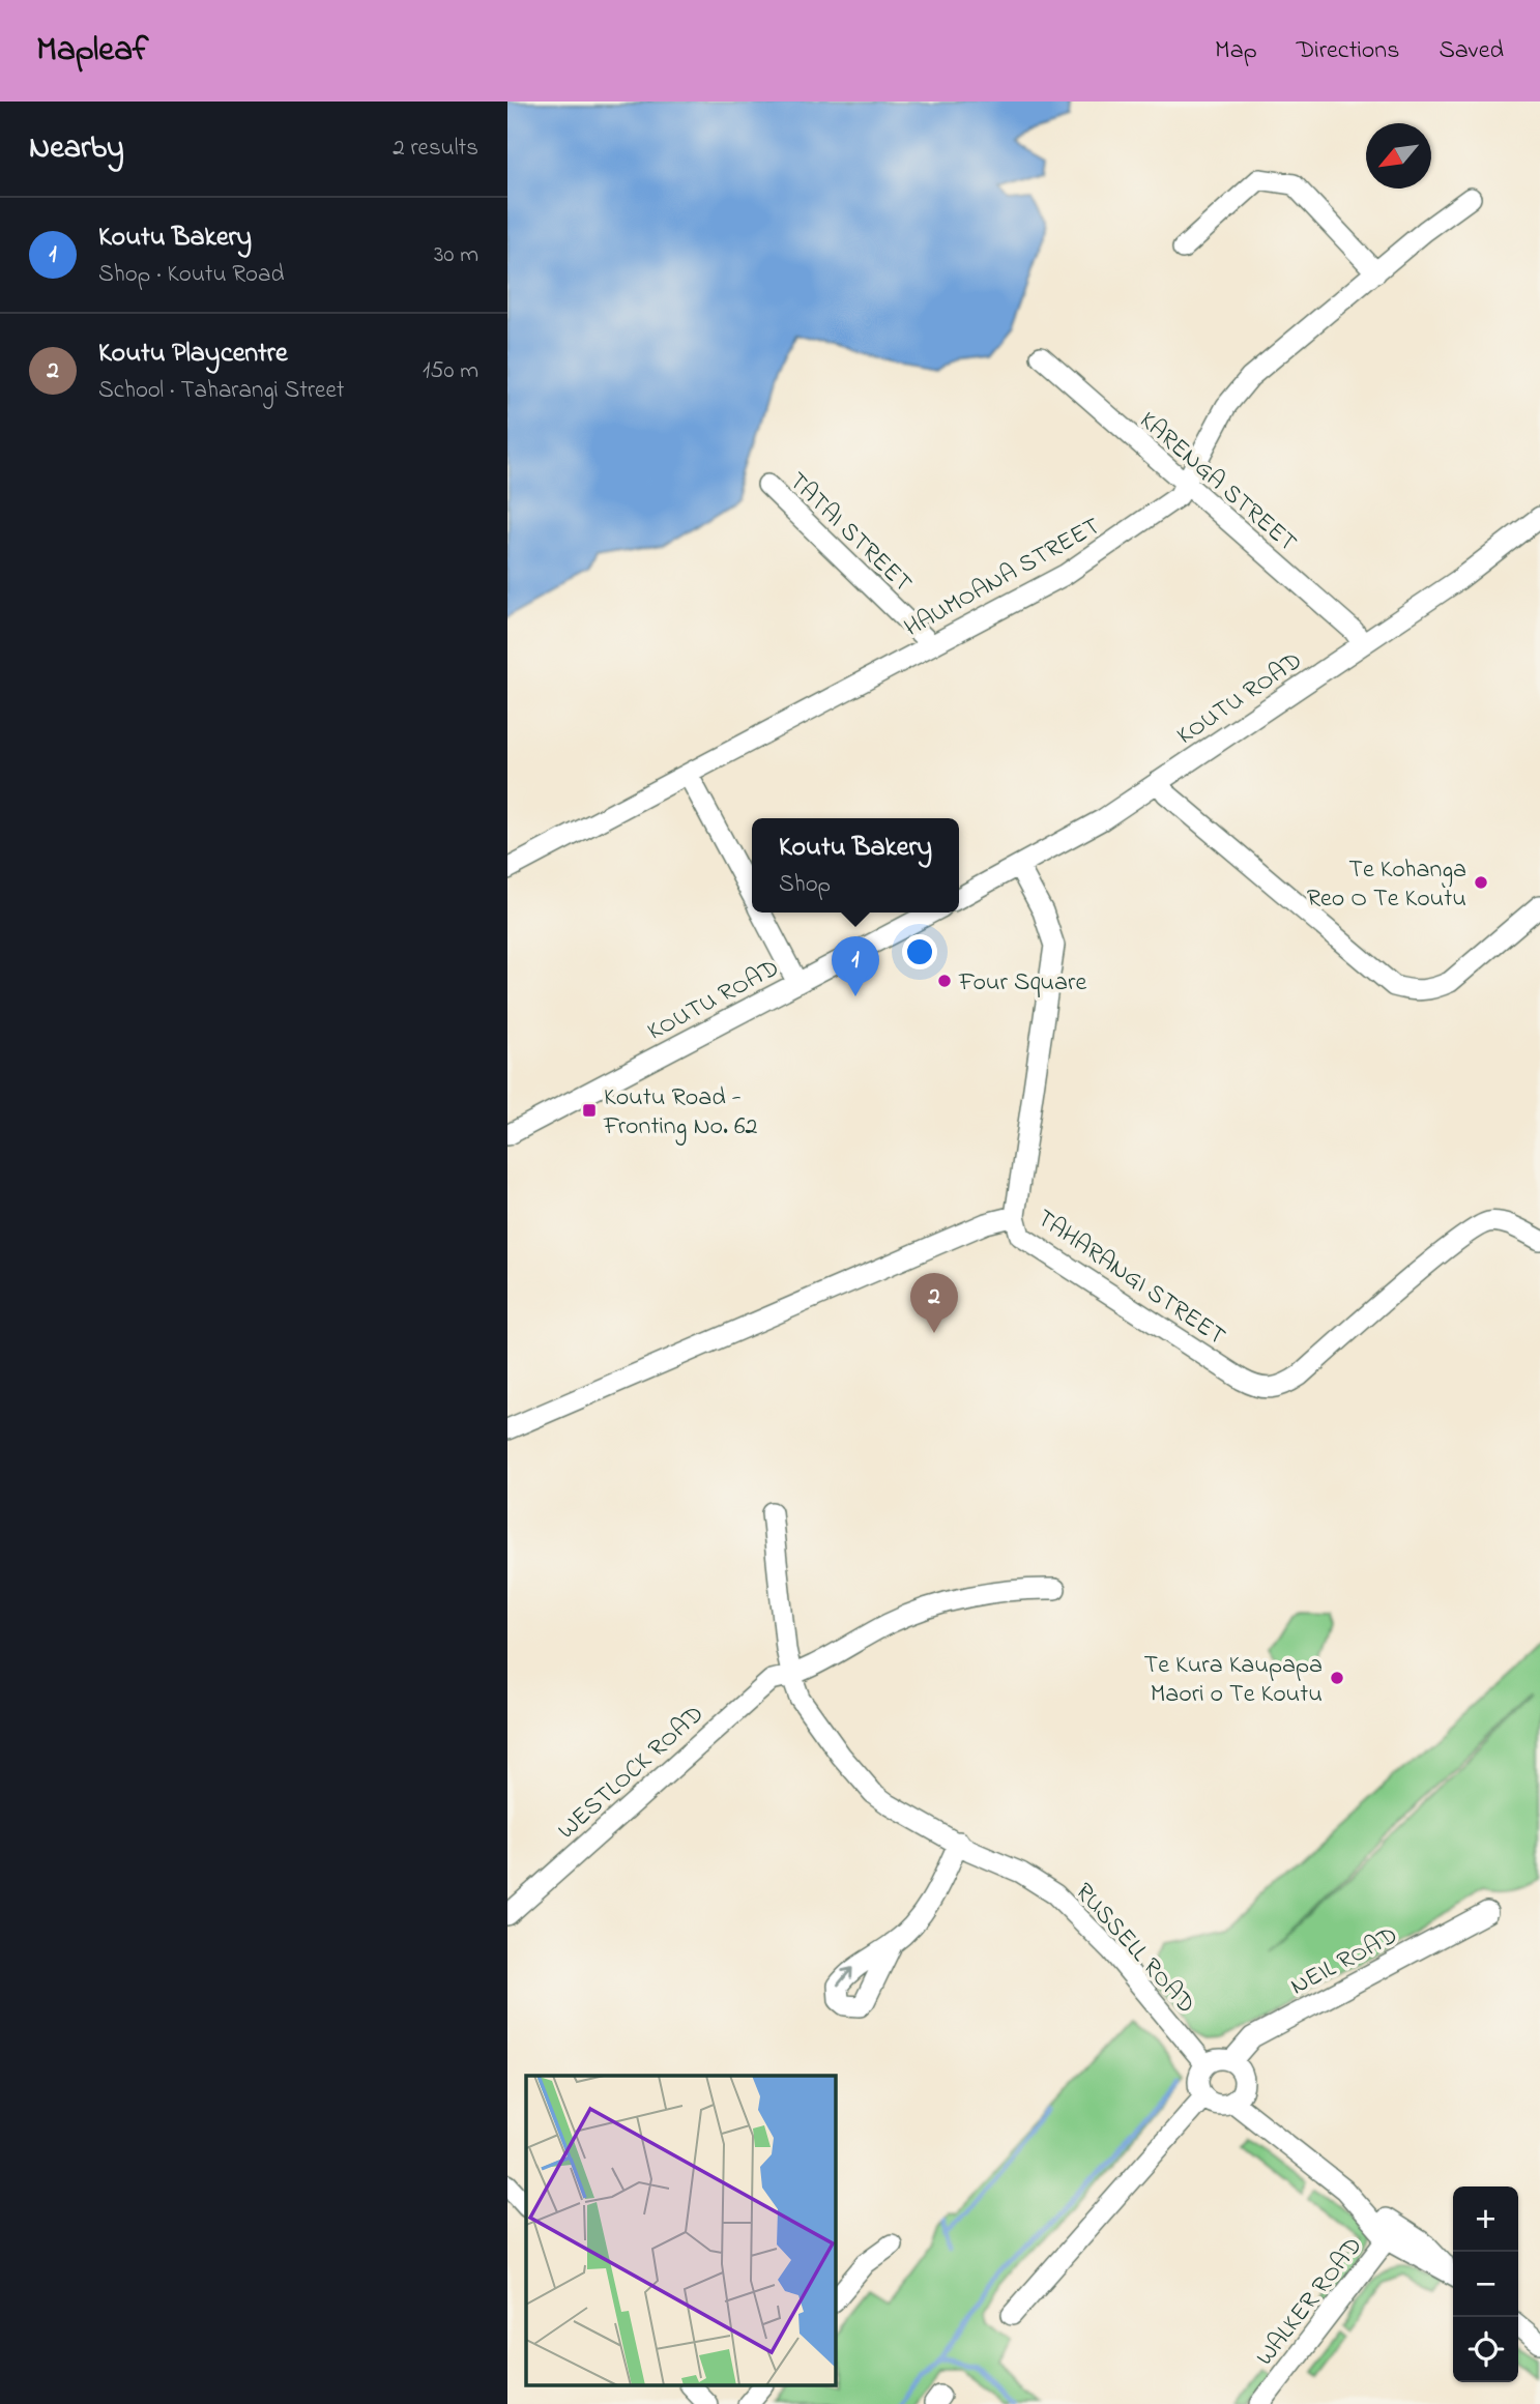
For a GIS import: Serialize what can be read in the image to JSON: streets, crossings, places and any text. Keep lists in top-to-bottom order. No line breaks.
{"streets":{"street":["KARENGA STREET","TATAI STREET","HAUMOANA STREET","KOUTU ROAD","TAHARANGI STREET","WESTLOCK ROAD","RUSSELL ROAD","NEIL ROAD","WALKER ROAD"]},"crossings":[["KARENGA STREET","HAUMOANA STREET"],["KARENGA STREET","KOUTU ROAD"],["TATAI STREET","HAUMOANA STREET"],["WESTLOCK ROAD","RUSSELL ROAD"],["RUSSELL ROAD","NEIL ROAD"]],"places":{"other":["Te Kohanga Reo O Te Koutu","Four Square","Te Kura Kaupapa Maori o Te Koutu"],"transit":["Koutu Road - Fronting No. 62"]},"north":"bottom left","page":{"header":"Mapleaf","nav":["Map","Directions","Saved"],"heading":["Nearby","2 results"],"list":[{"mark":"1","name":"Koutu Bakery","note":"Shop · Koutu Road","value":"30 m"},{"mark":"2","name":"Koutu Playcentre","note":"School · Taharangi Street","value":"150 m"}],"popup":["Koutu Bakery","Shop"],"pins":["1","2"],"map_buttons":["+","−"]}}
